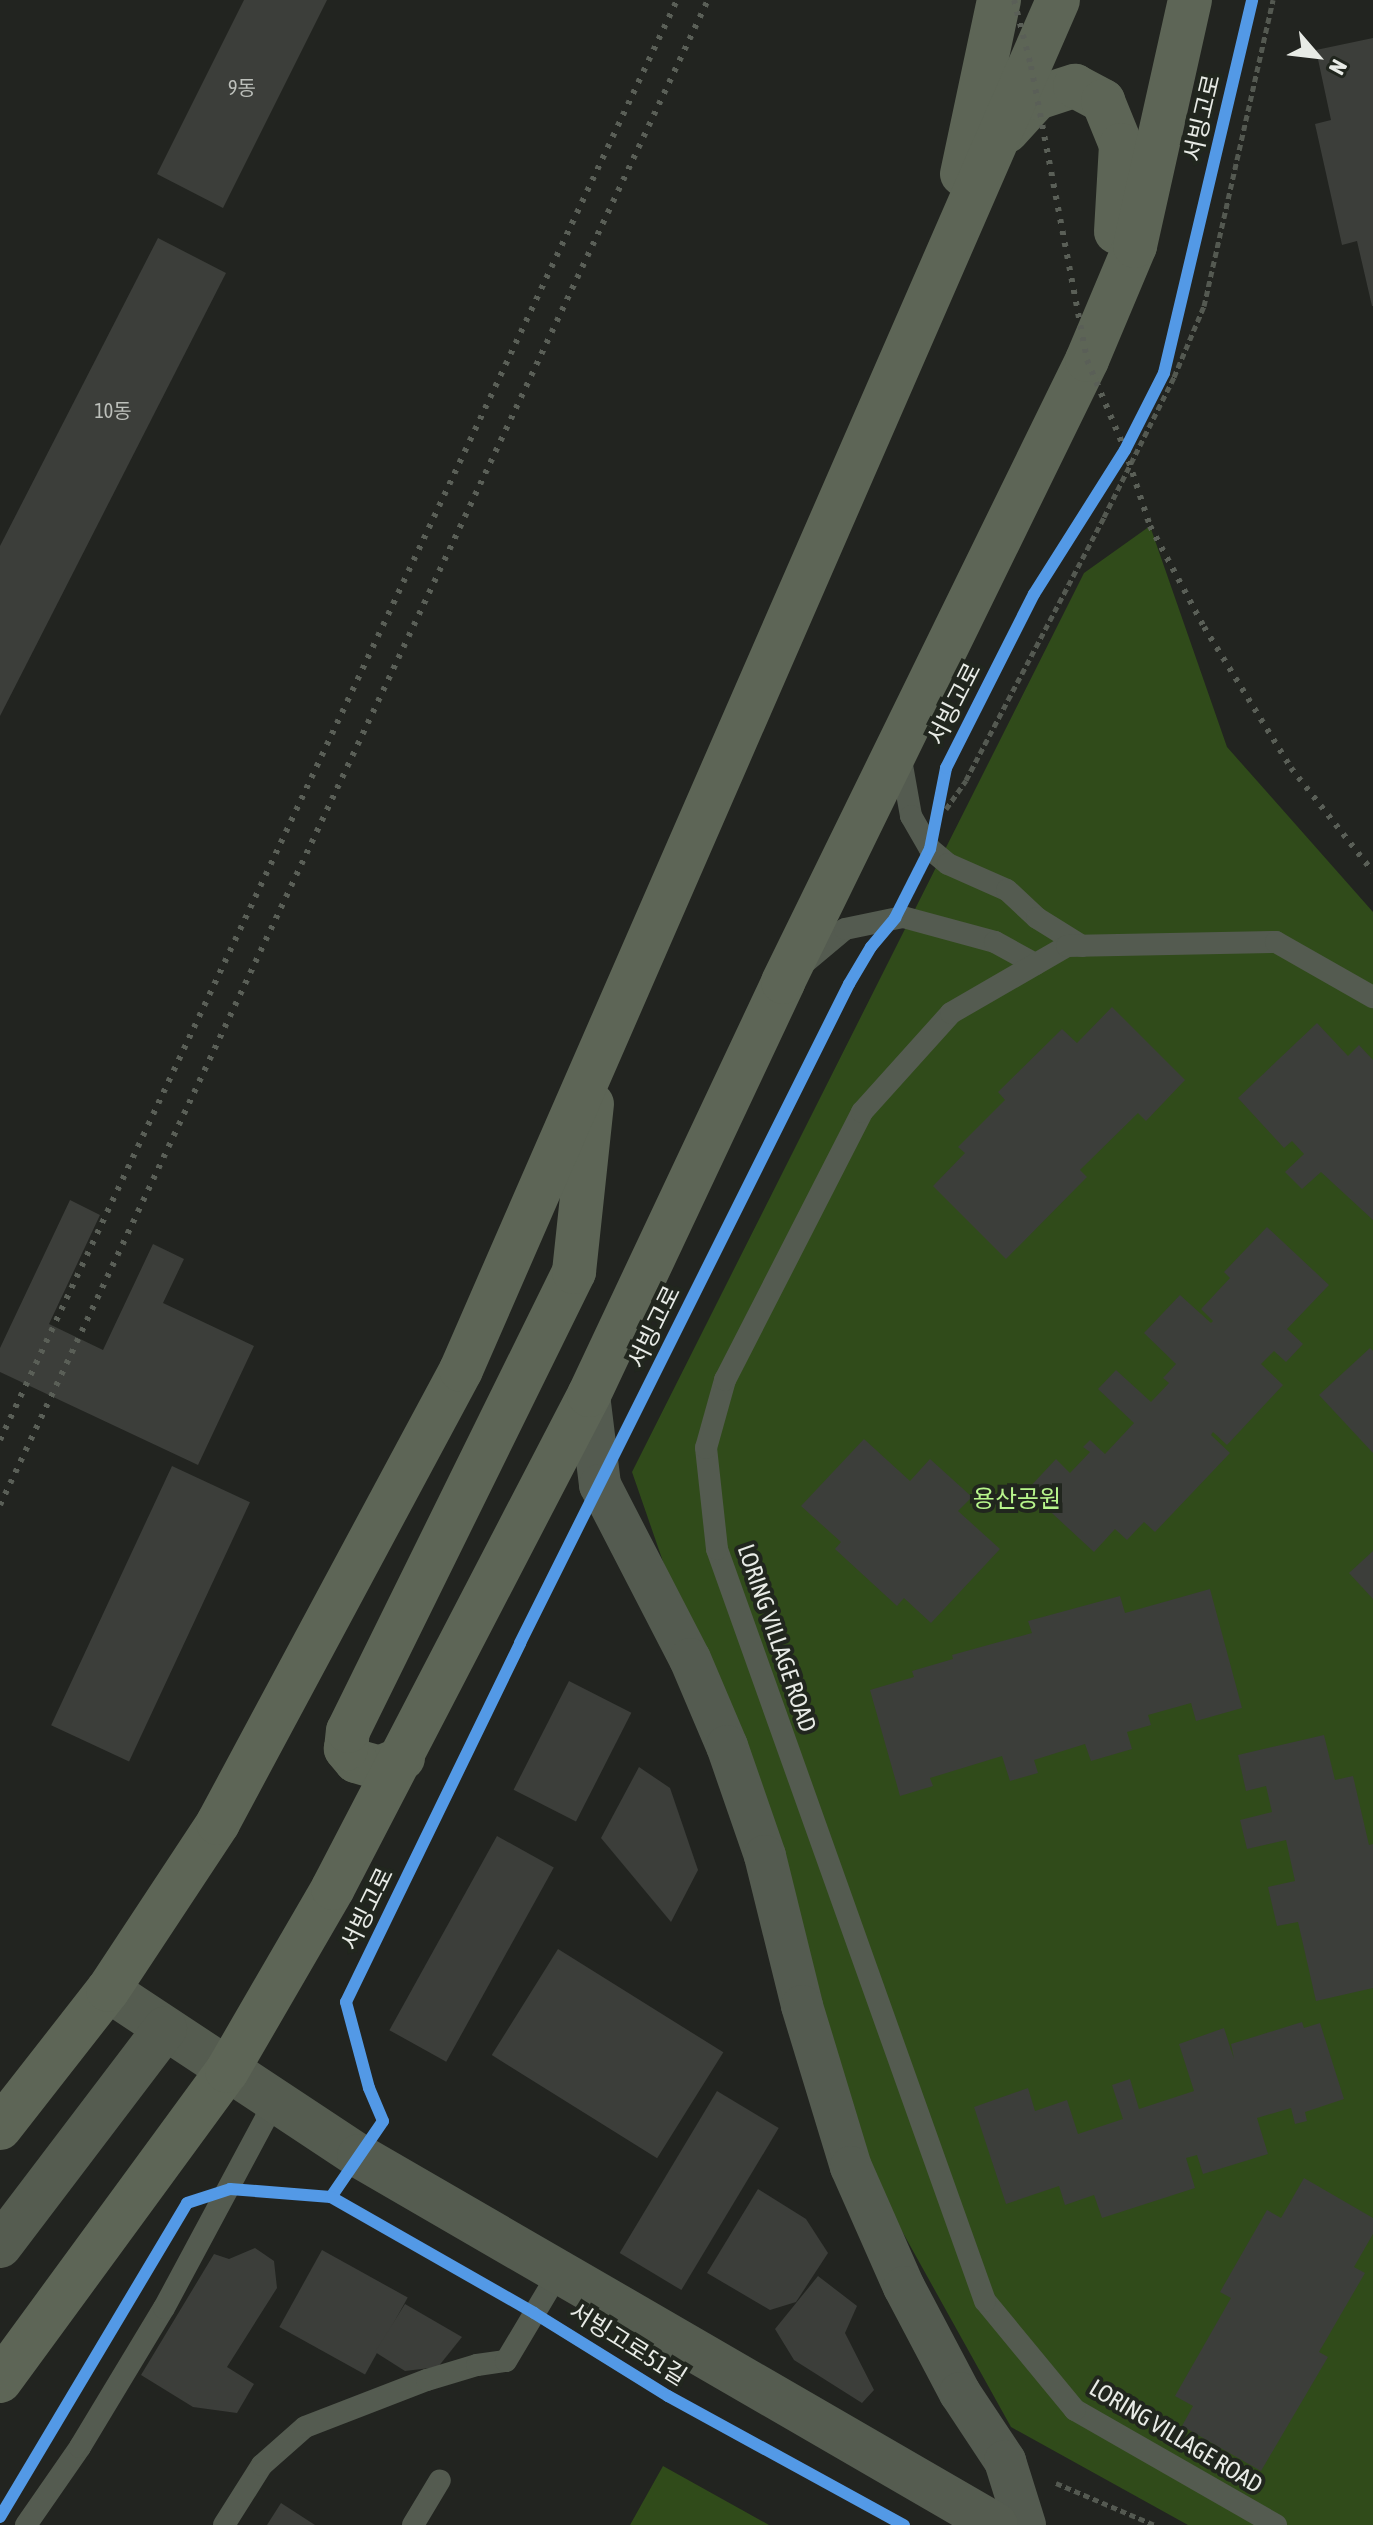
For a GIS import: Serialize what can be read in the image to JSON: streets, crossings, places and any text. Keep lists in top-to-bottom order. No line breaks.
{"streets":{"main road":["서빙고로","서빙고로51길"],"lane":["LORING VILLAGE ROAD"]},"crossings":[["서빙고로","서빙고로51길"]],"parks":["용산공원"],"house_numbers":["9동","10동"],"north":"bottom right"}
